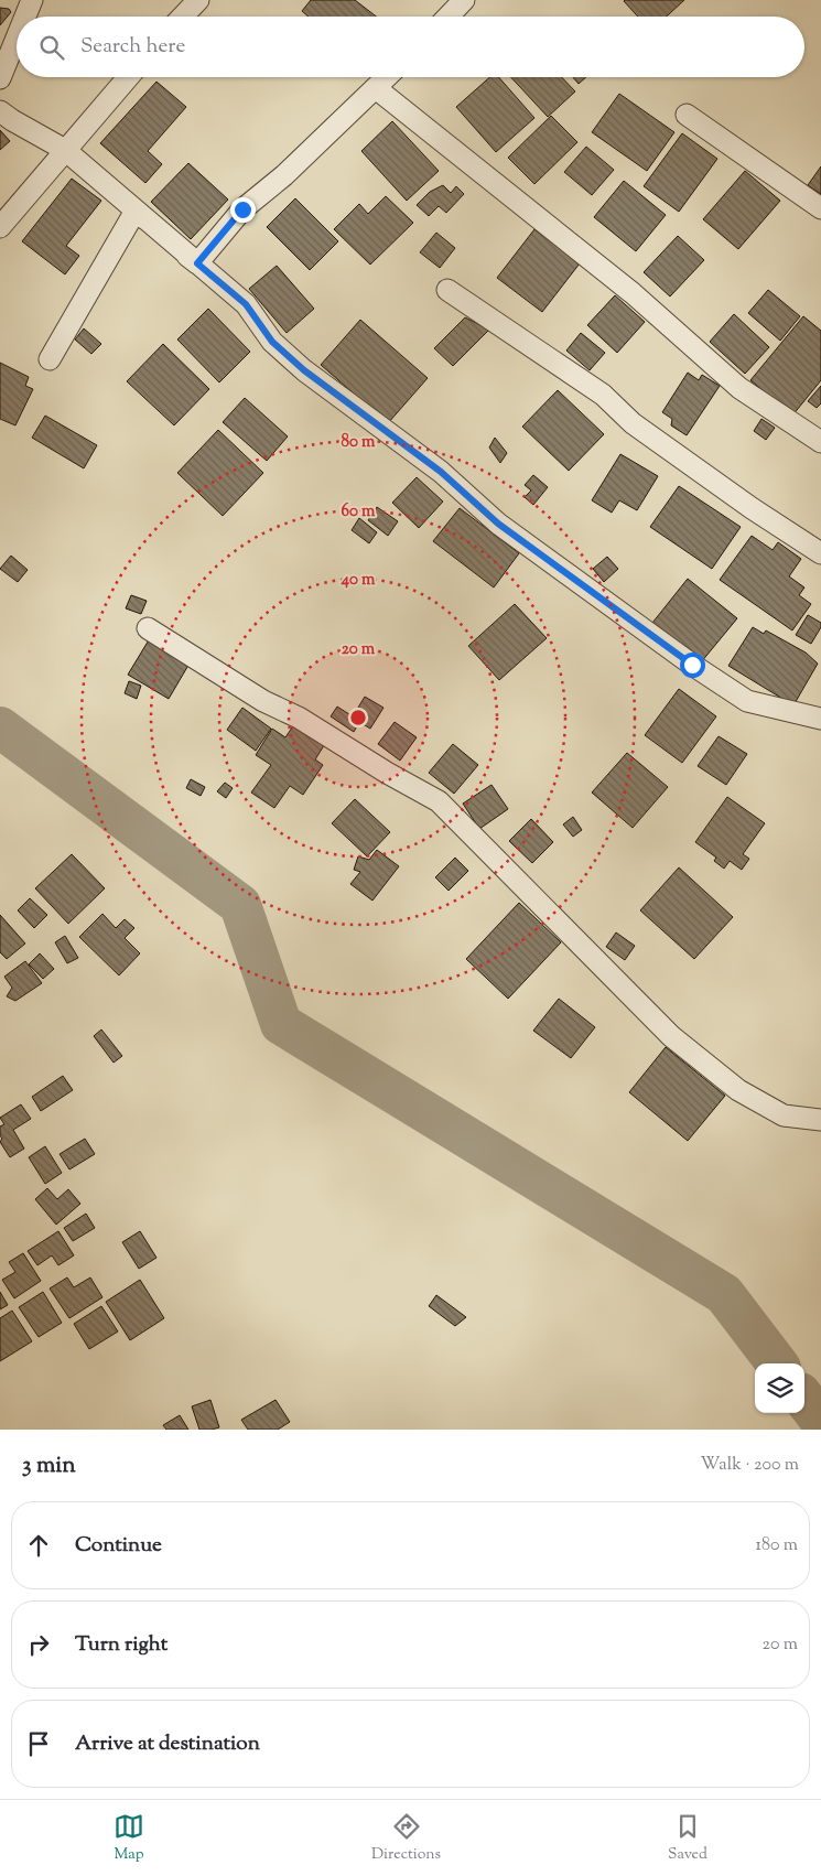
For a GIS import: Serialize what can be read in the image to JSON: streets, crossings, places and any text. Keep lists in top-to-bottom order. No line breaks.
{"page":{"search":"Search here","heading":["3 min","Walk · 200 m"],"list":[["Continue","180 m"],["Turn right","20 m"],"Arrive at destination"],"nav":["Map","Directions","Saved"]},"rings":["80 m","60 m","40 m","20 m"]}
